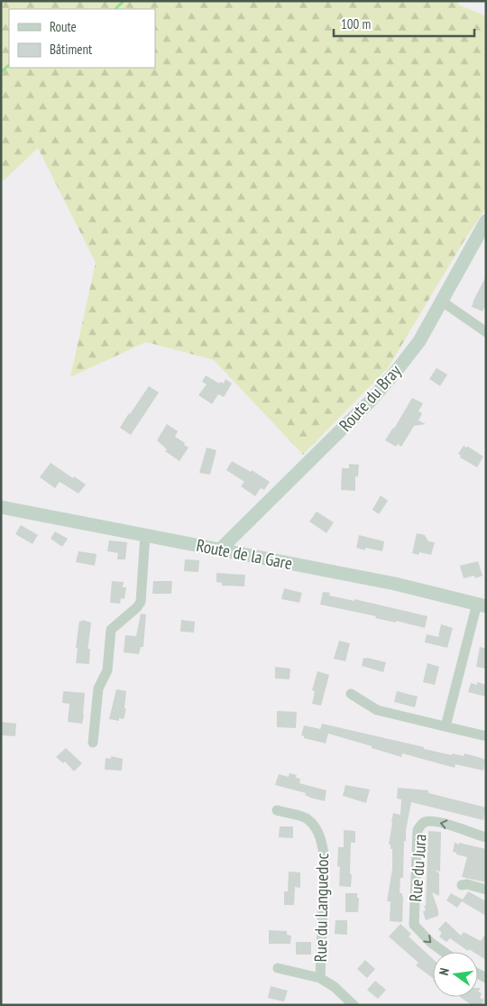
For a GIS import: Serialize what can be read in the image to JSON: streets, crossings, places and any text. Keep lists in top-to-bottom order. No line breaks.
{"streets":{"street":["Route du Bray","Route de la Gare","Rue du Jura","Rue du Languedoc"]},"crossings":[["Route du Bray","Route de la Gare"]],"legend":["Route","Bâtiment"],"scale_bar":"100 m","north":"left"}
